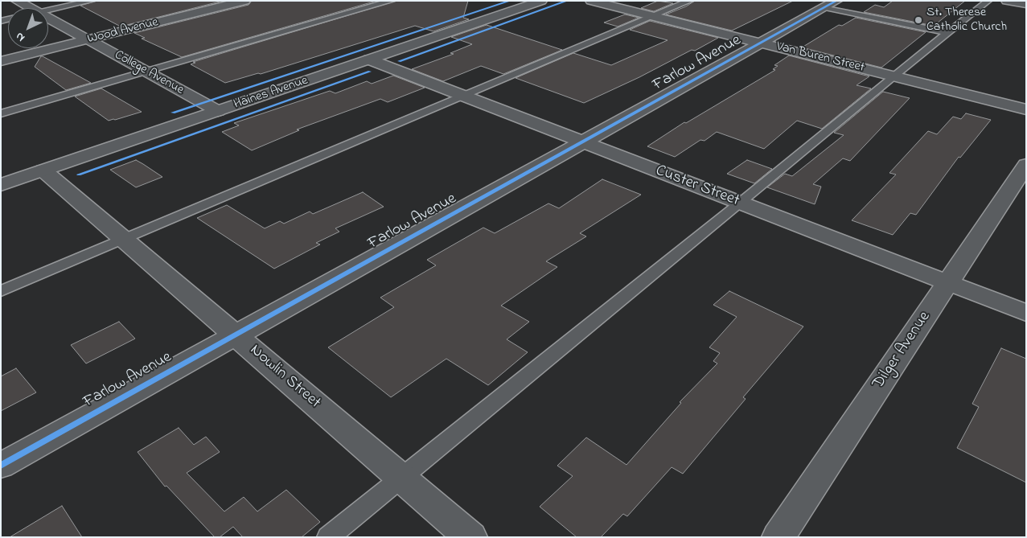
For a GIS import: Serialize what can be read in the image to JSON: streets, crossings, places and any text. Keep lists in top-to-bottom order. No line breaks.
{"streets":{"street":["Wood Avenue","Van Buren Street","Farlow Avenue","College Avenue","Haines Avenue","Custer Street","Dilger Avenue","Nowlin Street"]},"crossings":[["Wood Avenue","College Avenue"],["Van Buren Street","Farlow Avenue"],["Farlow Avenue","Custer Street"],["Farlow Avenue","Nowlin Street"],["College Avenue","Haines Avenue"],["Haines Avenue","Custer Street"],["Haines Avenue","Nowlin Street"],["Custer Street","Dilger Avenue"]],"places":["St. Therese Catholic Church"],"north":"bottom left"}
